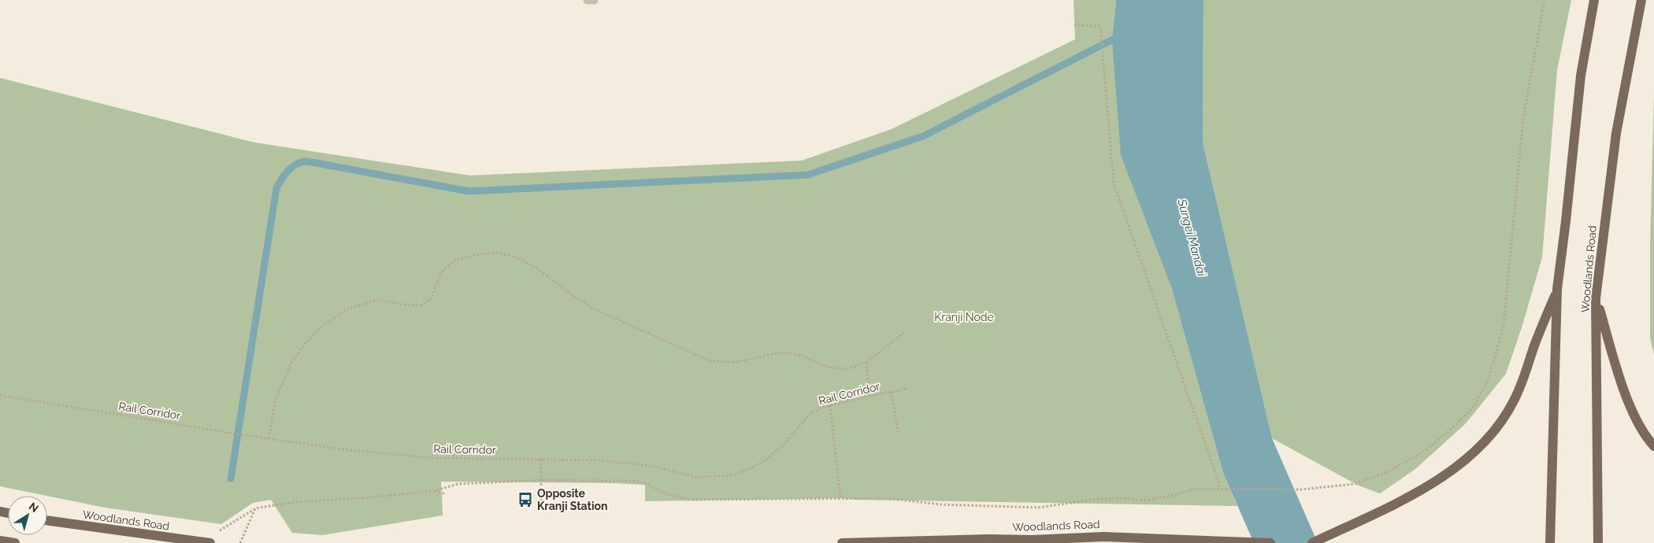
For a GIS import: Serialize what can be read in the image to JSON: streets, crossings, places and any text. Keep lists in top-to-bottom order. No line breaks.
{"streets":{"main road":["Woodlands Road"],"path":["Rail Corridor"]},"water":["Sungei Mandai"],"parks":["Kranji Node"],"places":{"bus stop":["Opposite Kranji Station"]},"north":"top right"}
